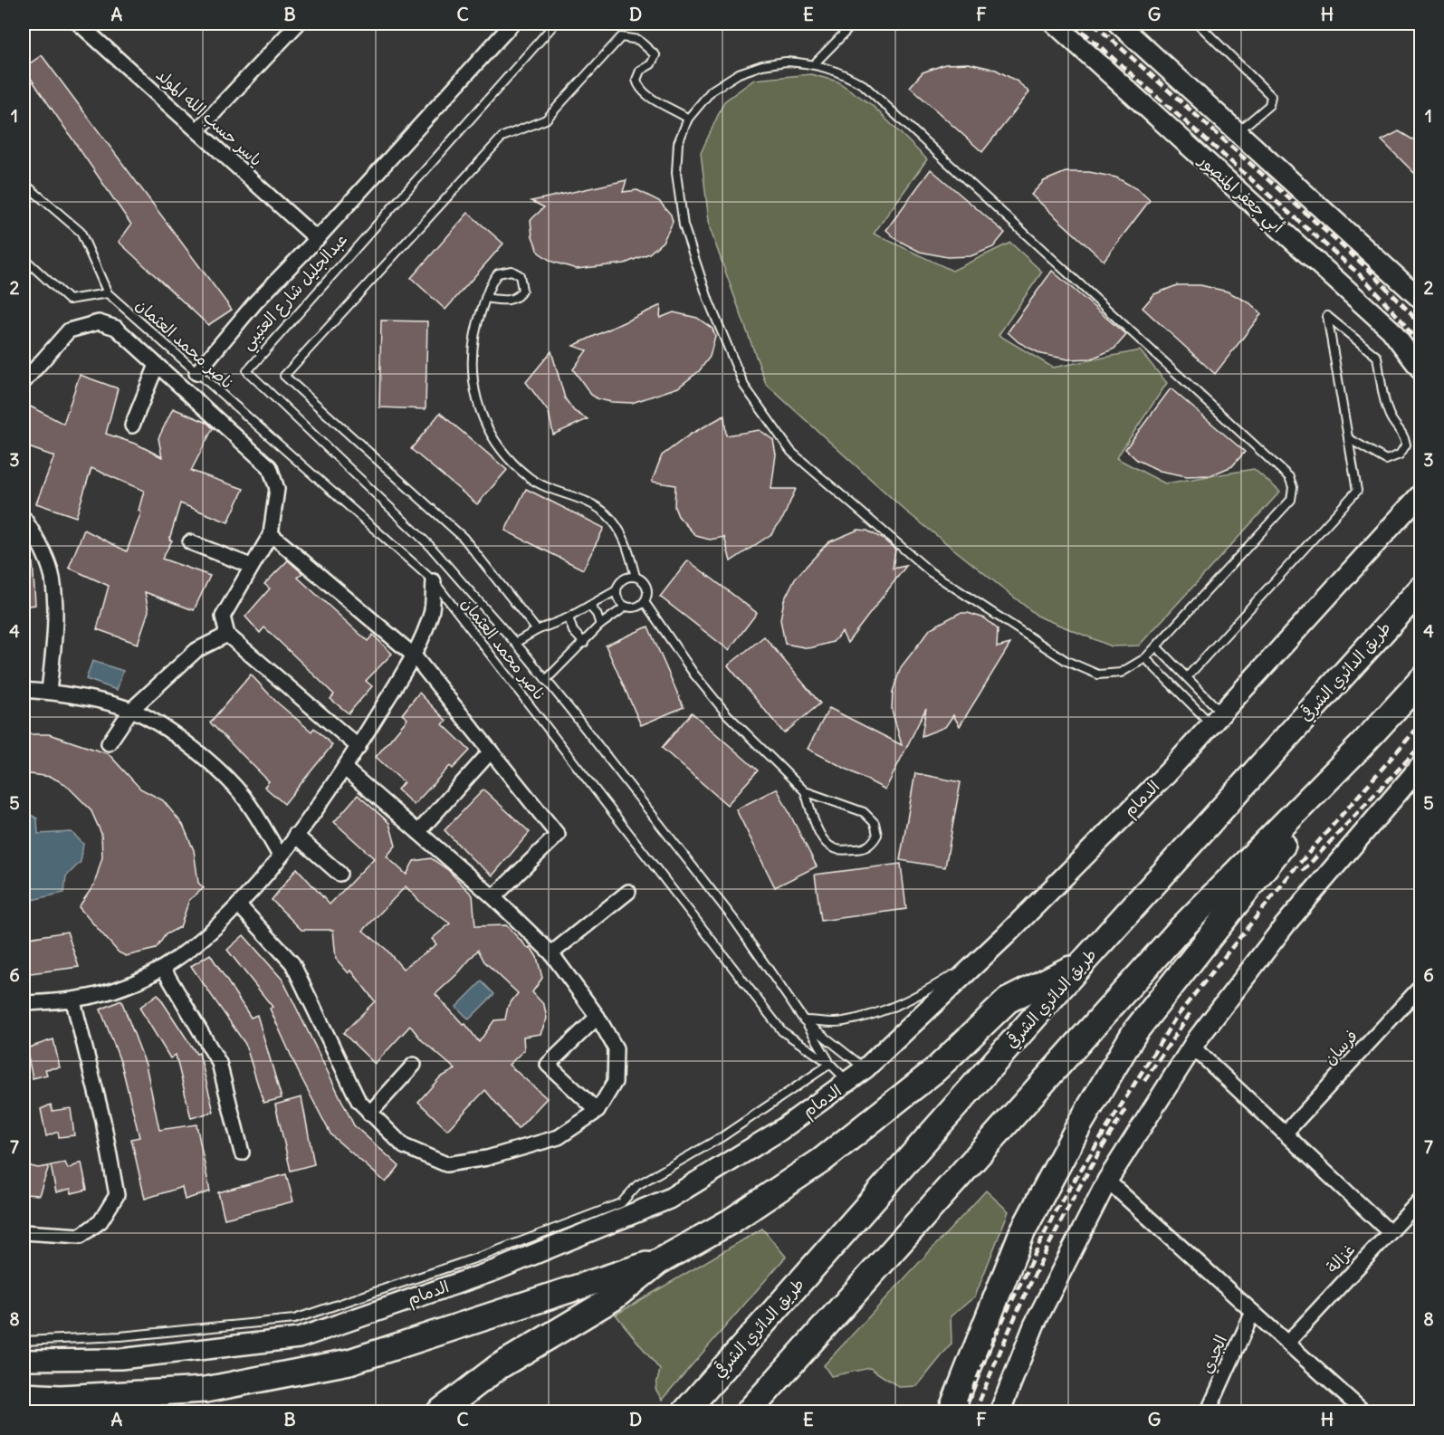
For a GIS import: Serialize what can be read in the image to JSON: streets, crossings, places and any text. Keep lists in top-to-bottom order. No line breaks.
{"streets":{"highway":["طريق الدائري الشرقي"],"street":["ياسر حسب الله المولد","أبي جعفر المنصور","عبدالجليل شارع العتيبي","الدمام","فرسان","غزالة","الجدي"],"lane":["ناصر محمد العثمان"]},"crossings":[["ياسر حسب الله المولد","عبدالجليل شارع العتيبي"],["عبدالجليل شارع العتيبي","ناصر محمد العثمان"],["ناصر محمد العثمان","الدمام"]],"grid":{"columns":["A","B","C","D","E","F","G","H"],"rows":["1","2","3","4","5","6","7","8"]}}
